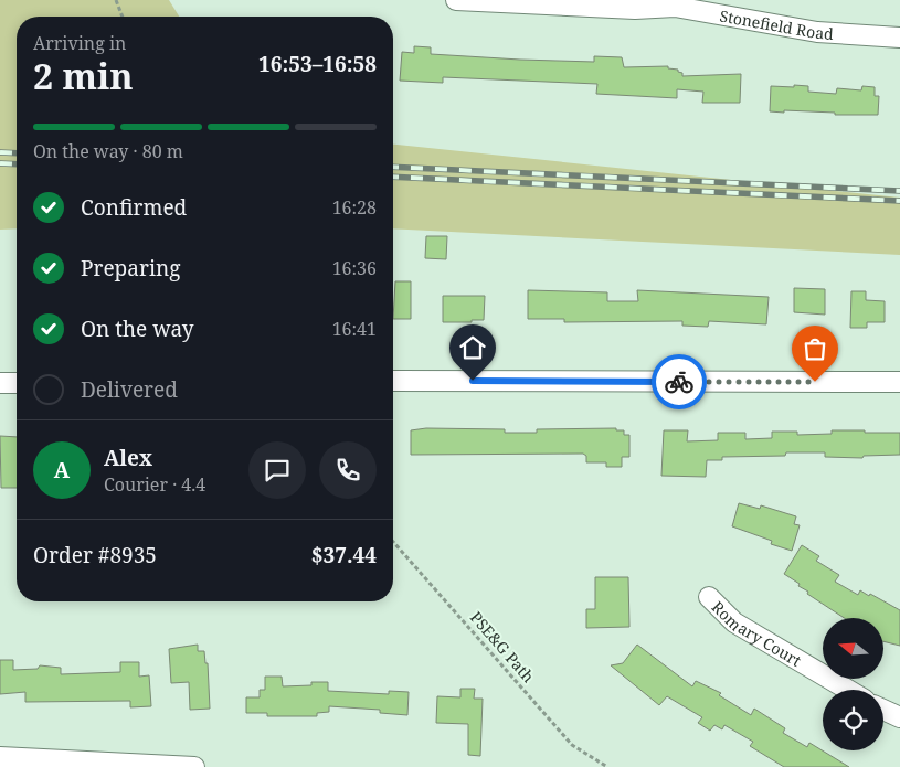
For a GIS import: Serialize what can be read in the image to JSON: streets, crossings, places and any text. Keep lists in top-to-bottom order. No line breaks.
{"streets":{"street":["Stonefield Road","Romary Court"],"path":["PSE&G Path"]},"north":"left","page":{"heading":["2 min","Arriving in","16:53–16:58"],"panel":["Alex","Courier · 4.4","Order #8935","$37.44"],"bar":"On the way · 80 m","list":[["Confirmed","16:28"],["Preparing","16:36"],["On the way","16:41"],"Delivered"],"round":"A"}}
